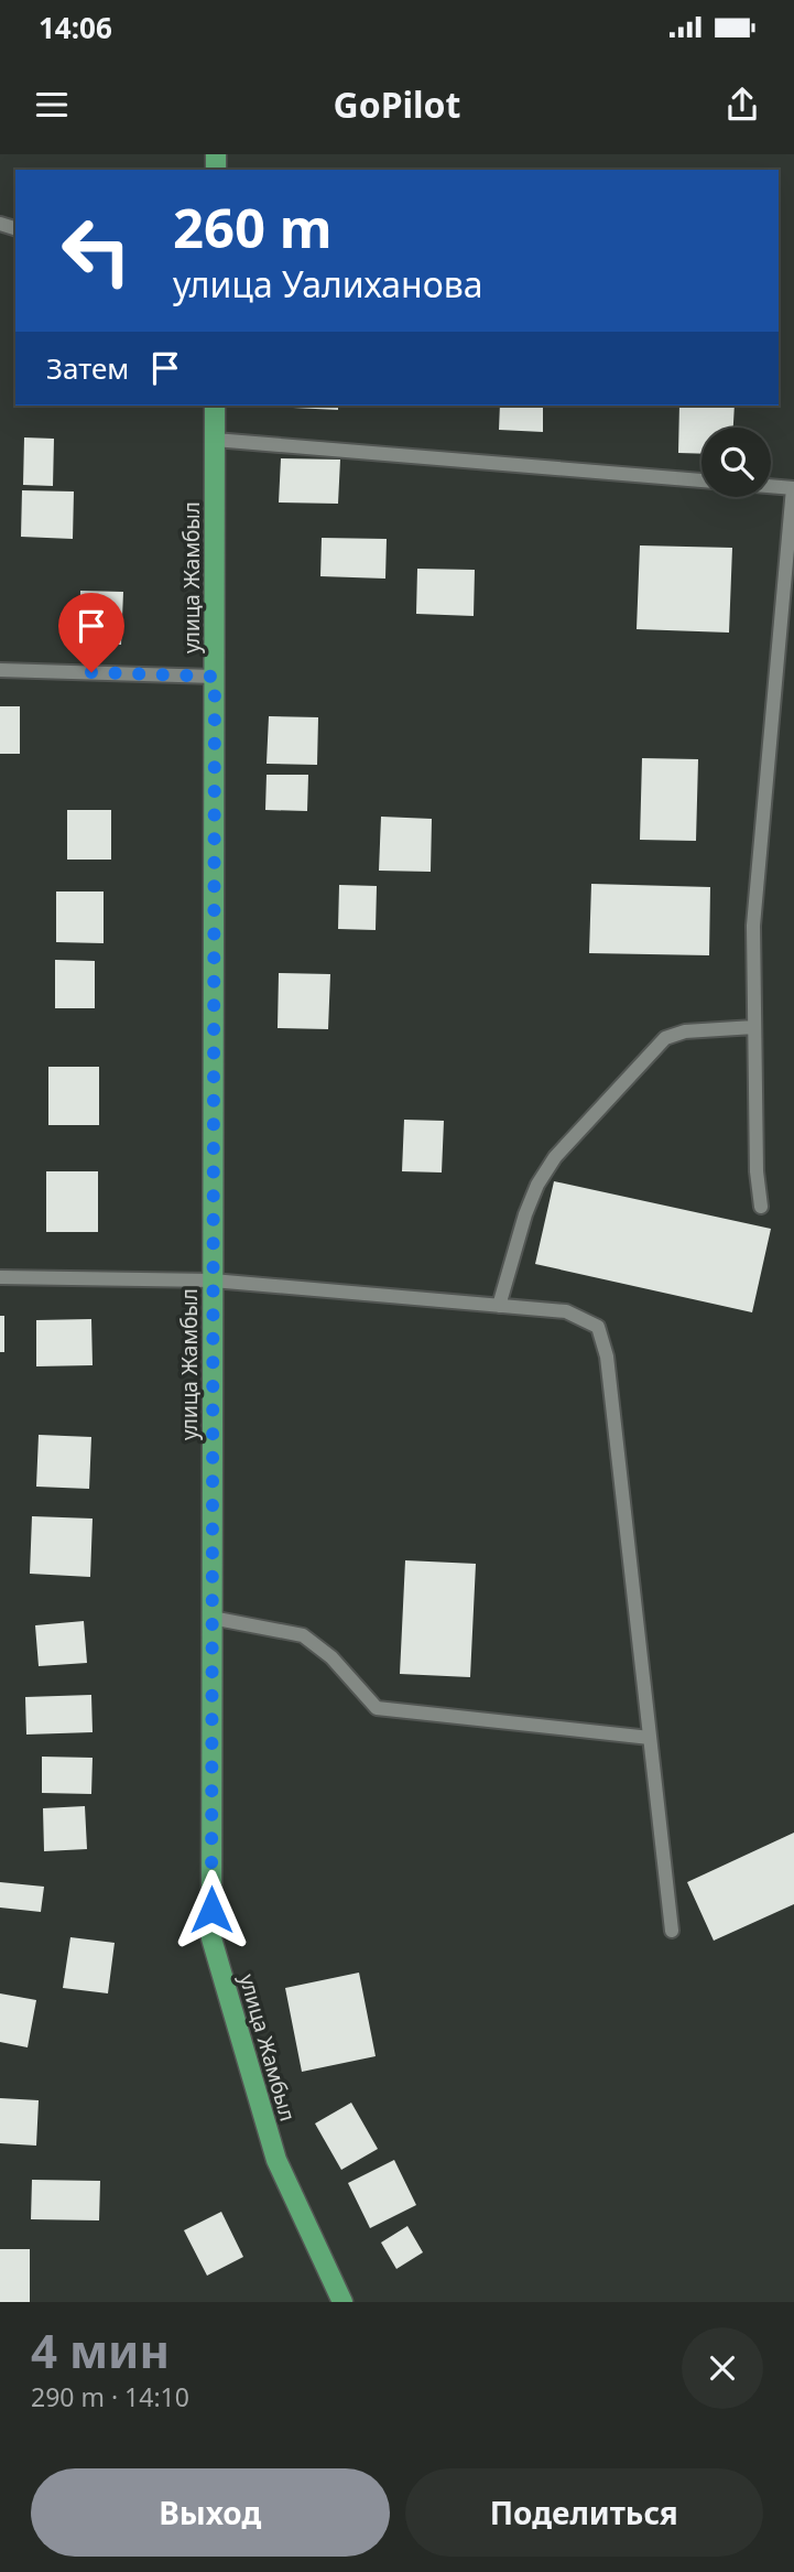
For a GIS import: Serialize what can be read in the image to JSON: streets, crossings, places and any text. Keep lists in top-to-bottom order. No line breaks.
{"streets":{"main road":["улица Жамбыл"]},"page":{"status":"14:06","header":"GoPilot","turn":["260 m","улица Уалиханова"],"then":"Затем","heading":["4 мин","290 m · 14:10"],"buttons":["Выход","Поделиться"]}}
